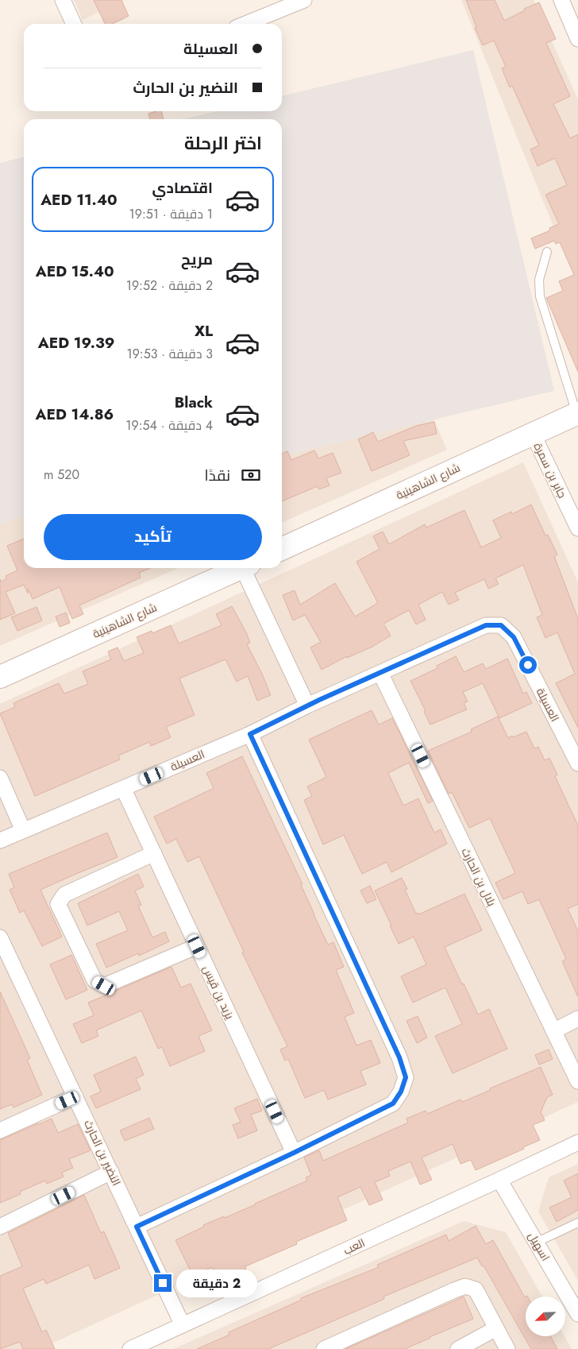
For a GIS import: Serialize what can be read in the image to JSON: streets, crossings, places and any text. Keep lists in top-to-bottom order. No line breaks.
{"streets":{"street":["جابر بن سمرة","شارع الشاهينية","العسيلة","بلال بن الحارث","يزيد بن قيس","النضير بن الحارث","العب","اسهيل"]},"crossings":[["جابر بن سمرة","شارع الشاهينية"],["العسيلة","بلال بن الحارث"],["العسيلة","يزيد بن قيس"],["النضير بن الحارث","العب"],["العب","اسهيل"]],"north":"bottom left","page":{"banner":["العسيلة","النضير بن الحارث"],"heading":"اختر الرحلة","list":[{"name":"اقتصادي","note":"1 دقيقة · 19:51","value":"AED 11.40"},{"name":"مريح","note":"2 دقيقة · 19:52","value":"AED 15.40"},{"name":"XL","note":"3 دقيقة · 19:53","value":"AED 19.39"},{"name":"Black","note":"4 دقيقة · 19:54","value":"AED 14.86"}],"pay":["نقدًا","520 m"],"buttons":"تأكيد","bubble":"2 دقيقة"}}
